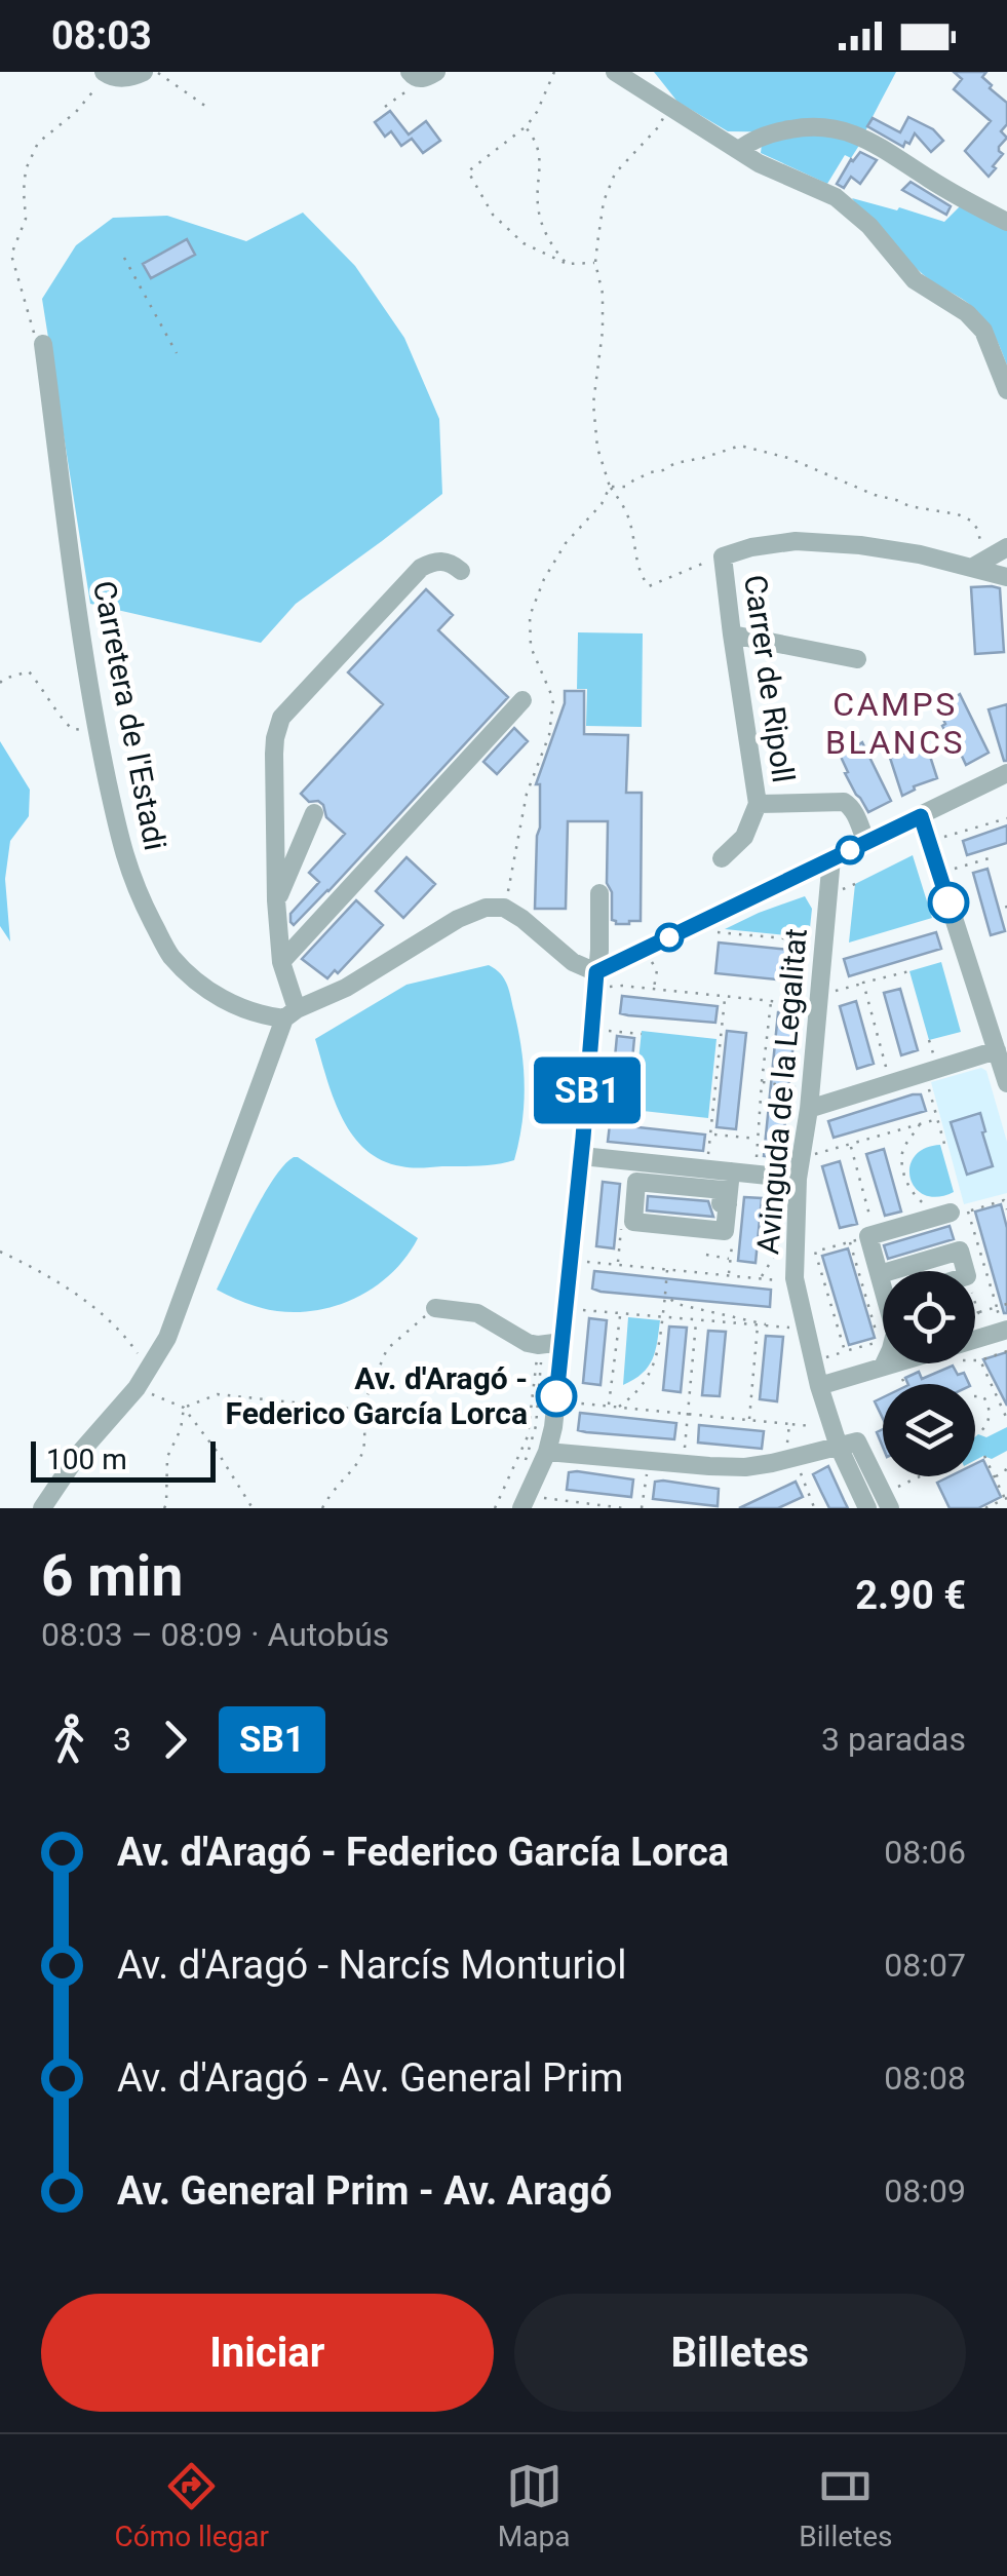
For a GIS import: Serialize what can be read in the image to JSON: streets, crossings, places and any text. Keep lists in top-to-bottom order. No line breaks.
{"streets":{"street":["Carrer de Ripoll","Carretera de l'Estadi","Avinguda de la Legalitat"]},"districts":["CAMPS BLANCS"],"places":["Av. d'Aragó - Federico García Lorca"],"lines":["bus line SB1"],"scale_bar":"100 m","page":{"status":"08:03","on_map":"SB1","scale":"100 m","heading":["6 min","08:03 – 08:09 · Autobús","2.90 €"],"legs":["3","SB1","3 paradas"],"list":[{"name":"Av. d'Aragó - Federico García Lorca","value":"08:06"},{"name":"Av. d'Aragó - Narcís Monturiol","value":"08:07"},{"name":"Av. d'Aragó - Av. General Prim","value":"08:08"},{"name":"Av. General Prim - Av. Aragó","value":"08:09"}],"buttons":["Iniciar","Billetes"],"tabs":["Cómo llegar","Mapa","Billetes"]}}
